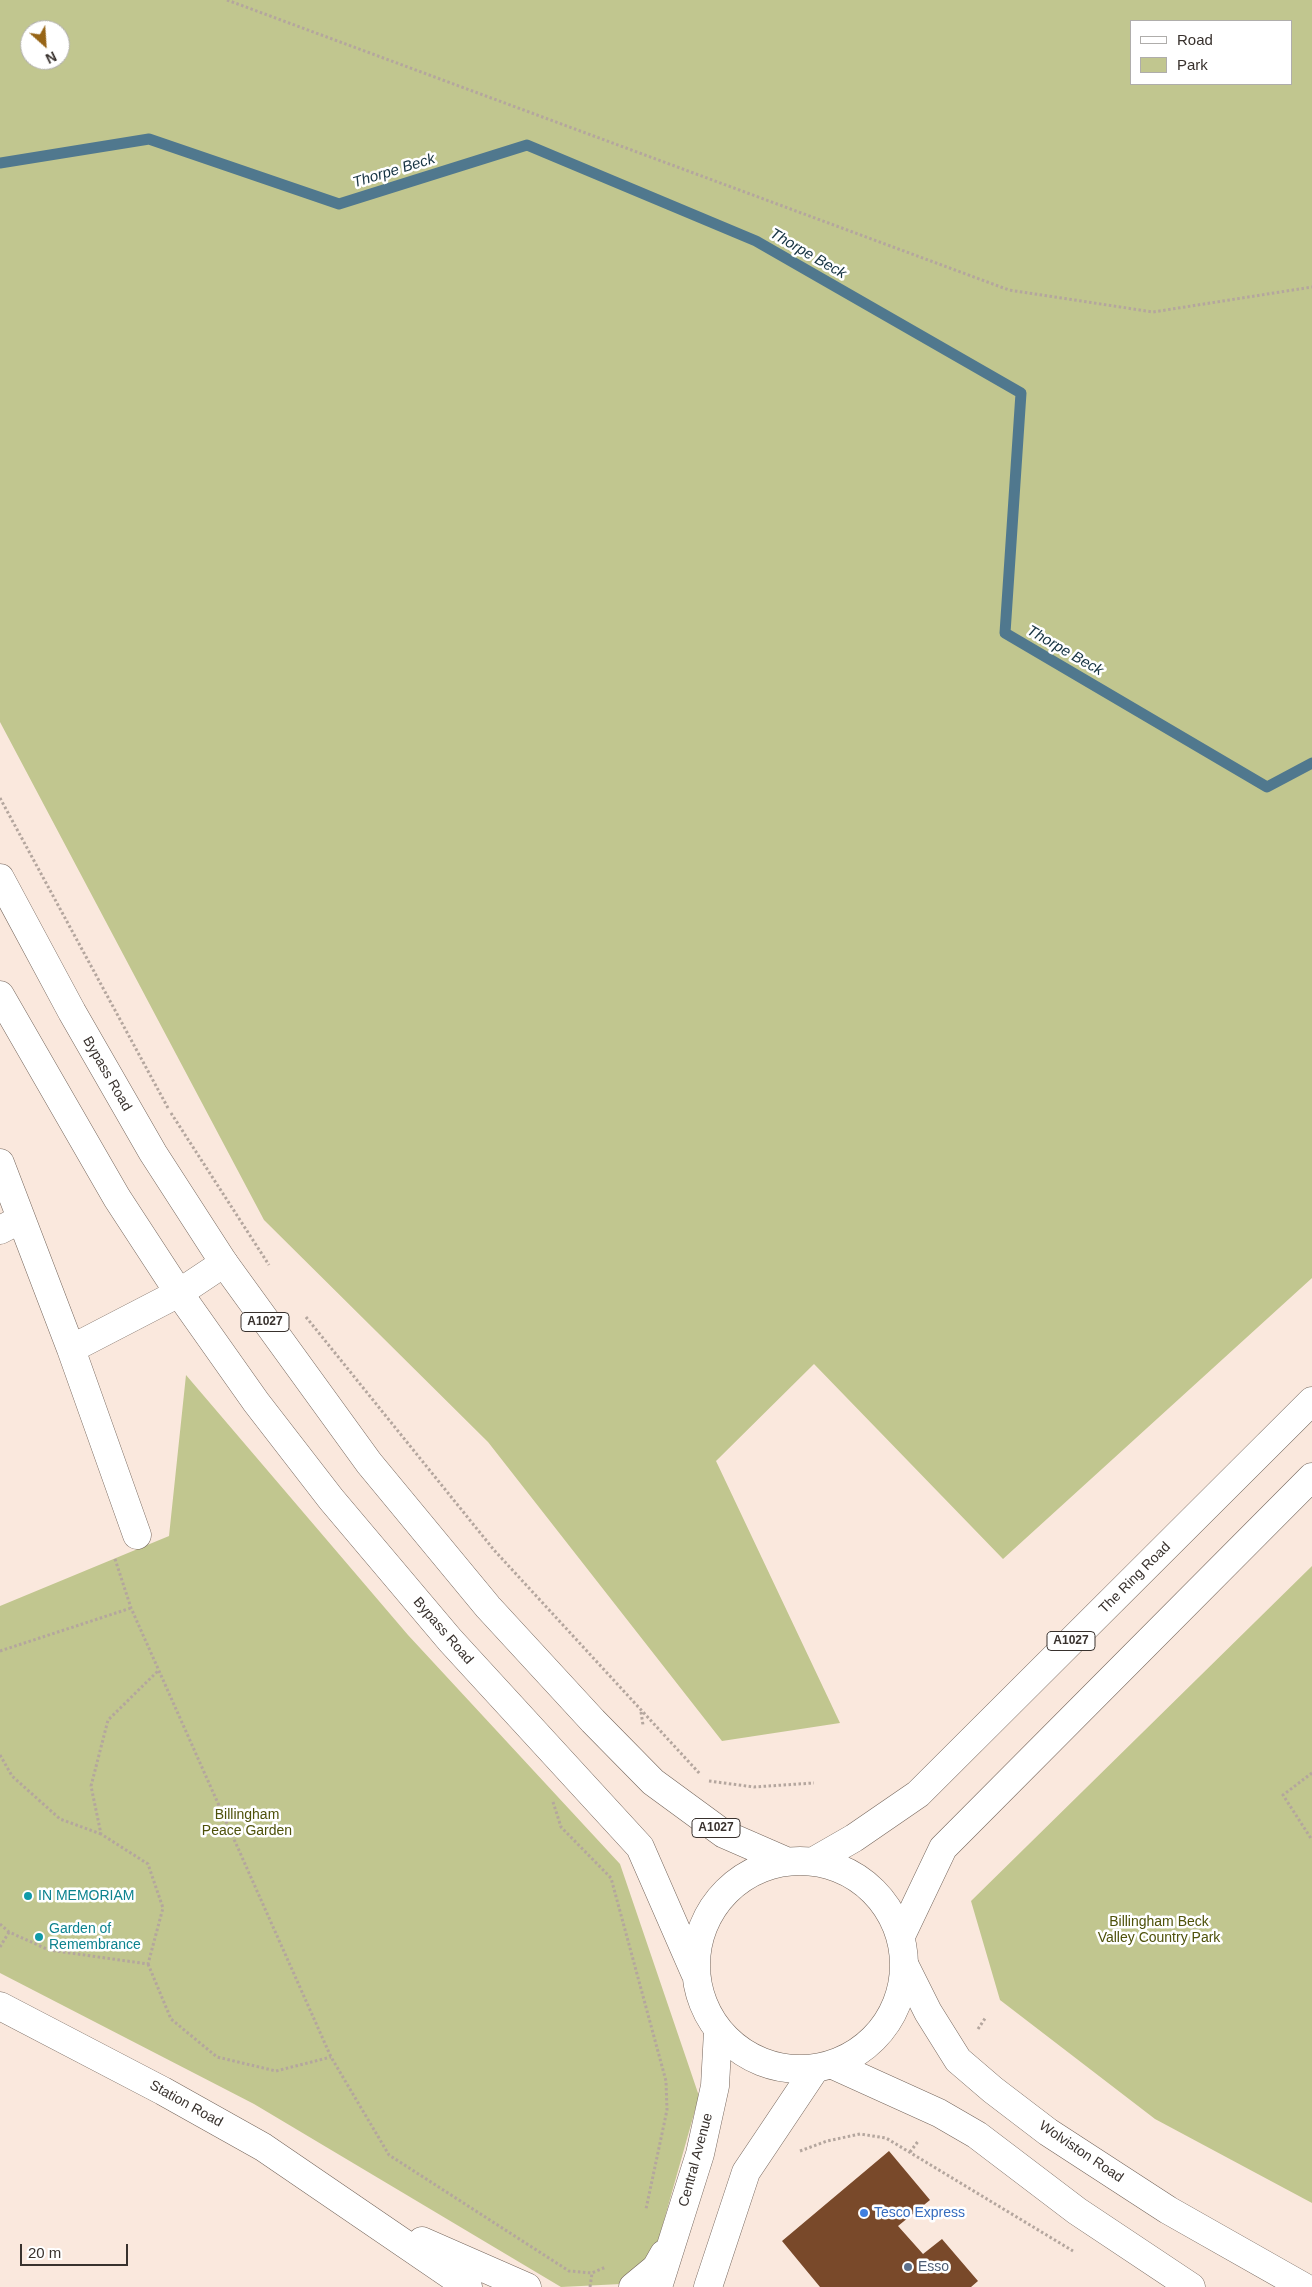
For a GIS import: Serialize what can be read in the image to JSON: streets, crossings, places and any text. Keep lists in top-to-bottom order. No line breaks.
{"streets":{"main road":["Bypass Road","A1027","The Ring Road","Station Road","Wolviston Road","Central Avenue"]},"crossings":[["Bypass Road","A1027"],["A1027","The Ring Road"],["A1027","Wolviston Road"],["A1027","Central Avenue"]],"water":["Thorpe Beck"],"parks":["Billingham Peace Garden","Billingham Beck Valley Country Park"],"places":["IN MEMORIAM","Garden of Remembrance","Tesco Express","Esso"],"legend":["Road","Park"],"scale_bar":"20 m","north":"bottom right"}
